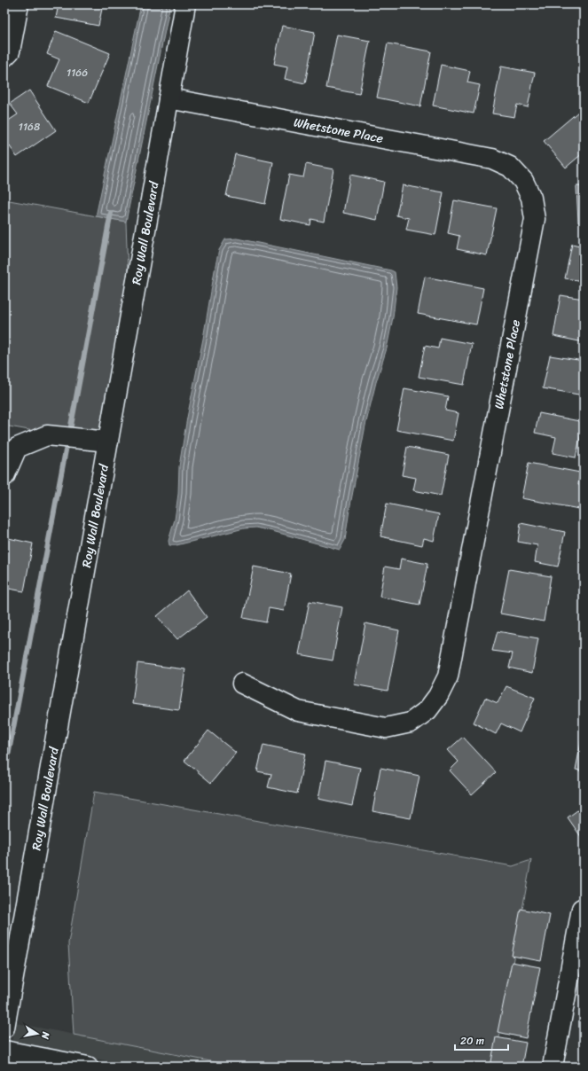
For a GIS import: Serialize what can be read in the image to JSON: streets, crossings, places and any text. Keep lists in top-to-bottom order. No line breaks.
{"streets":{"street":["Whetstone Place","Roy Wall Boulevard"]},"crossings":[["Whetstone Place","Roy Wall Boulevard"]],"house_numbers":["1166","1168"],"scale_bar":"20 m","north":"right"}
